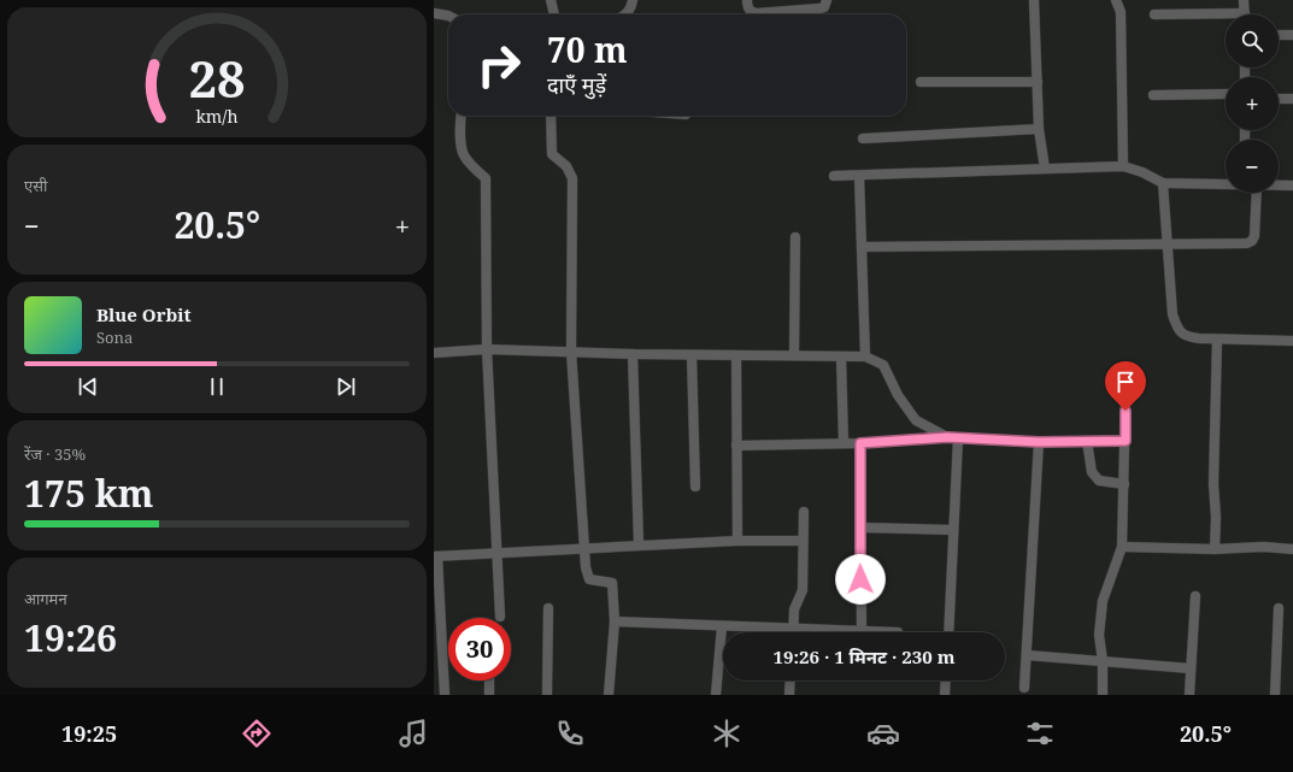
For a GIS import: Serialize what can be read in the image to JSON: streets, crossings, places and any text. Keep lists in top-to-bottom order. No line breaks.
{"page":{"map_buttons":["+","−"],"turn":["70 m","दाएँ मुड़ें"],"tile":["एसी",["रेंज · 35%","175 km"],["आगमन","19:26"]],"heat":["−","20.5°","+"],"song":["Blue Orbit","Sona"],"limit":"30","trip":"19:26 · 1 मिनट · 230 m","tabs":["19:25","20.5°"],"gauge":["28","km/h"]}}
